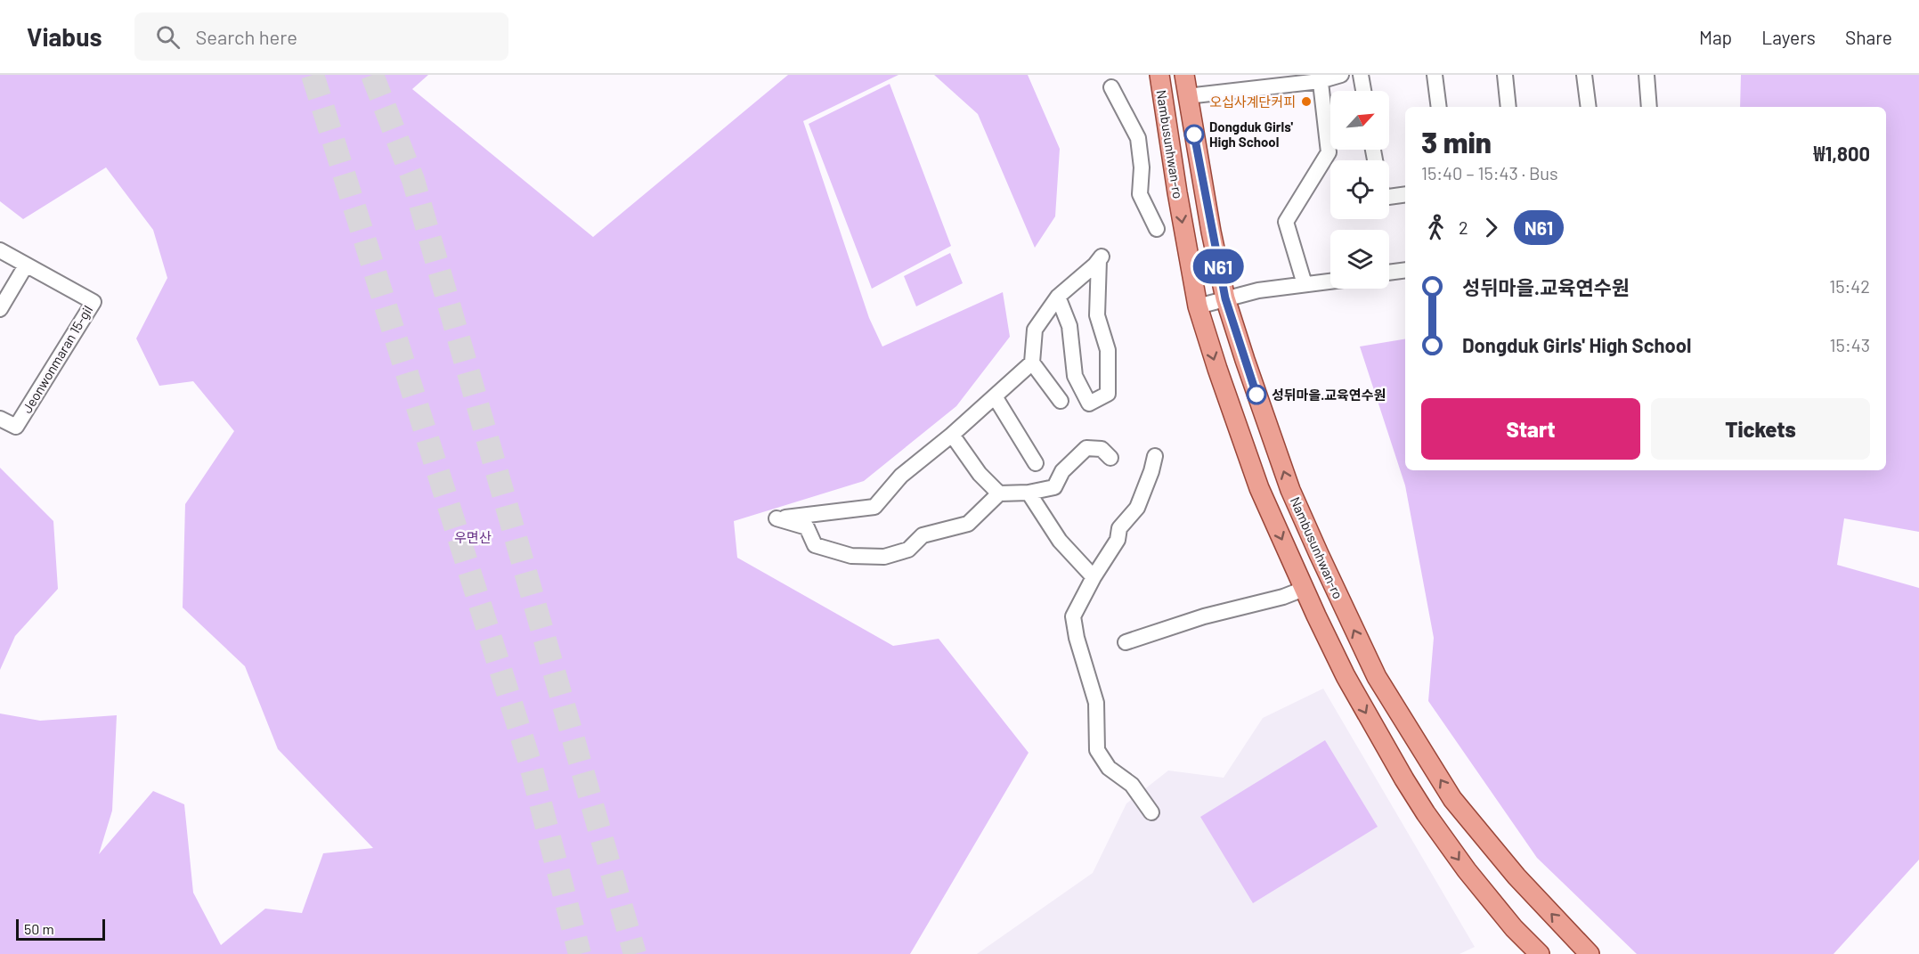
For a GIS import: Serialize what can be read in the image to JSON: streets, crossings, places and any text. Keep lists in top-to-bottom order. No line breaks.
{"streets":{"main road":["Nambusunhwan-ro"],"street":["Jeonwonmaran 15-gil"]},"parks":["우면산"],"places":["오십사계단커피","Dongduk Girls' High School","성뒤마을.교육연수원"],"lines":["bus line N61"],"scale_bar":"50 m","north":"top right","page":{"header":"Viabus","search":"Search here","nav":["Map","Layers","Share"],"on_map":"N61","heading":["3 min","15:40 – 15:43 · Bus","₩1,800"],"legs":["2","N61"],"list":[{"name":"성뒤마을.교육연수원","value":"15:42"},{"name":"Dongduk Girls' High School","value":"15:43"}],"buttons":["Start","Tickets"],"scale":"50 m"}}
